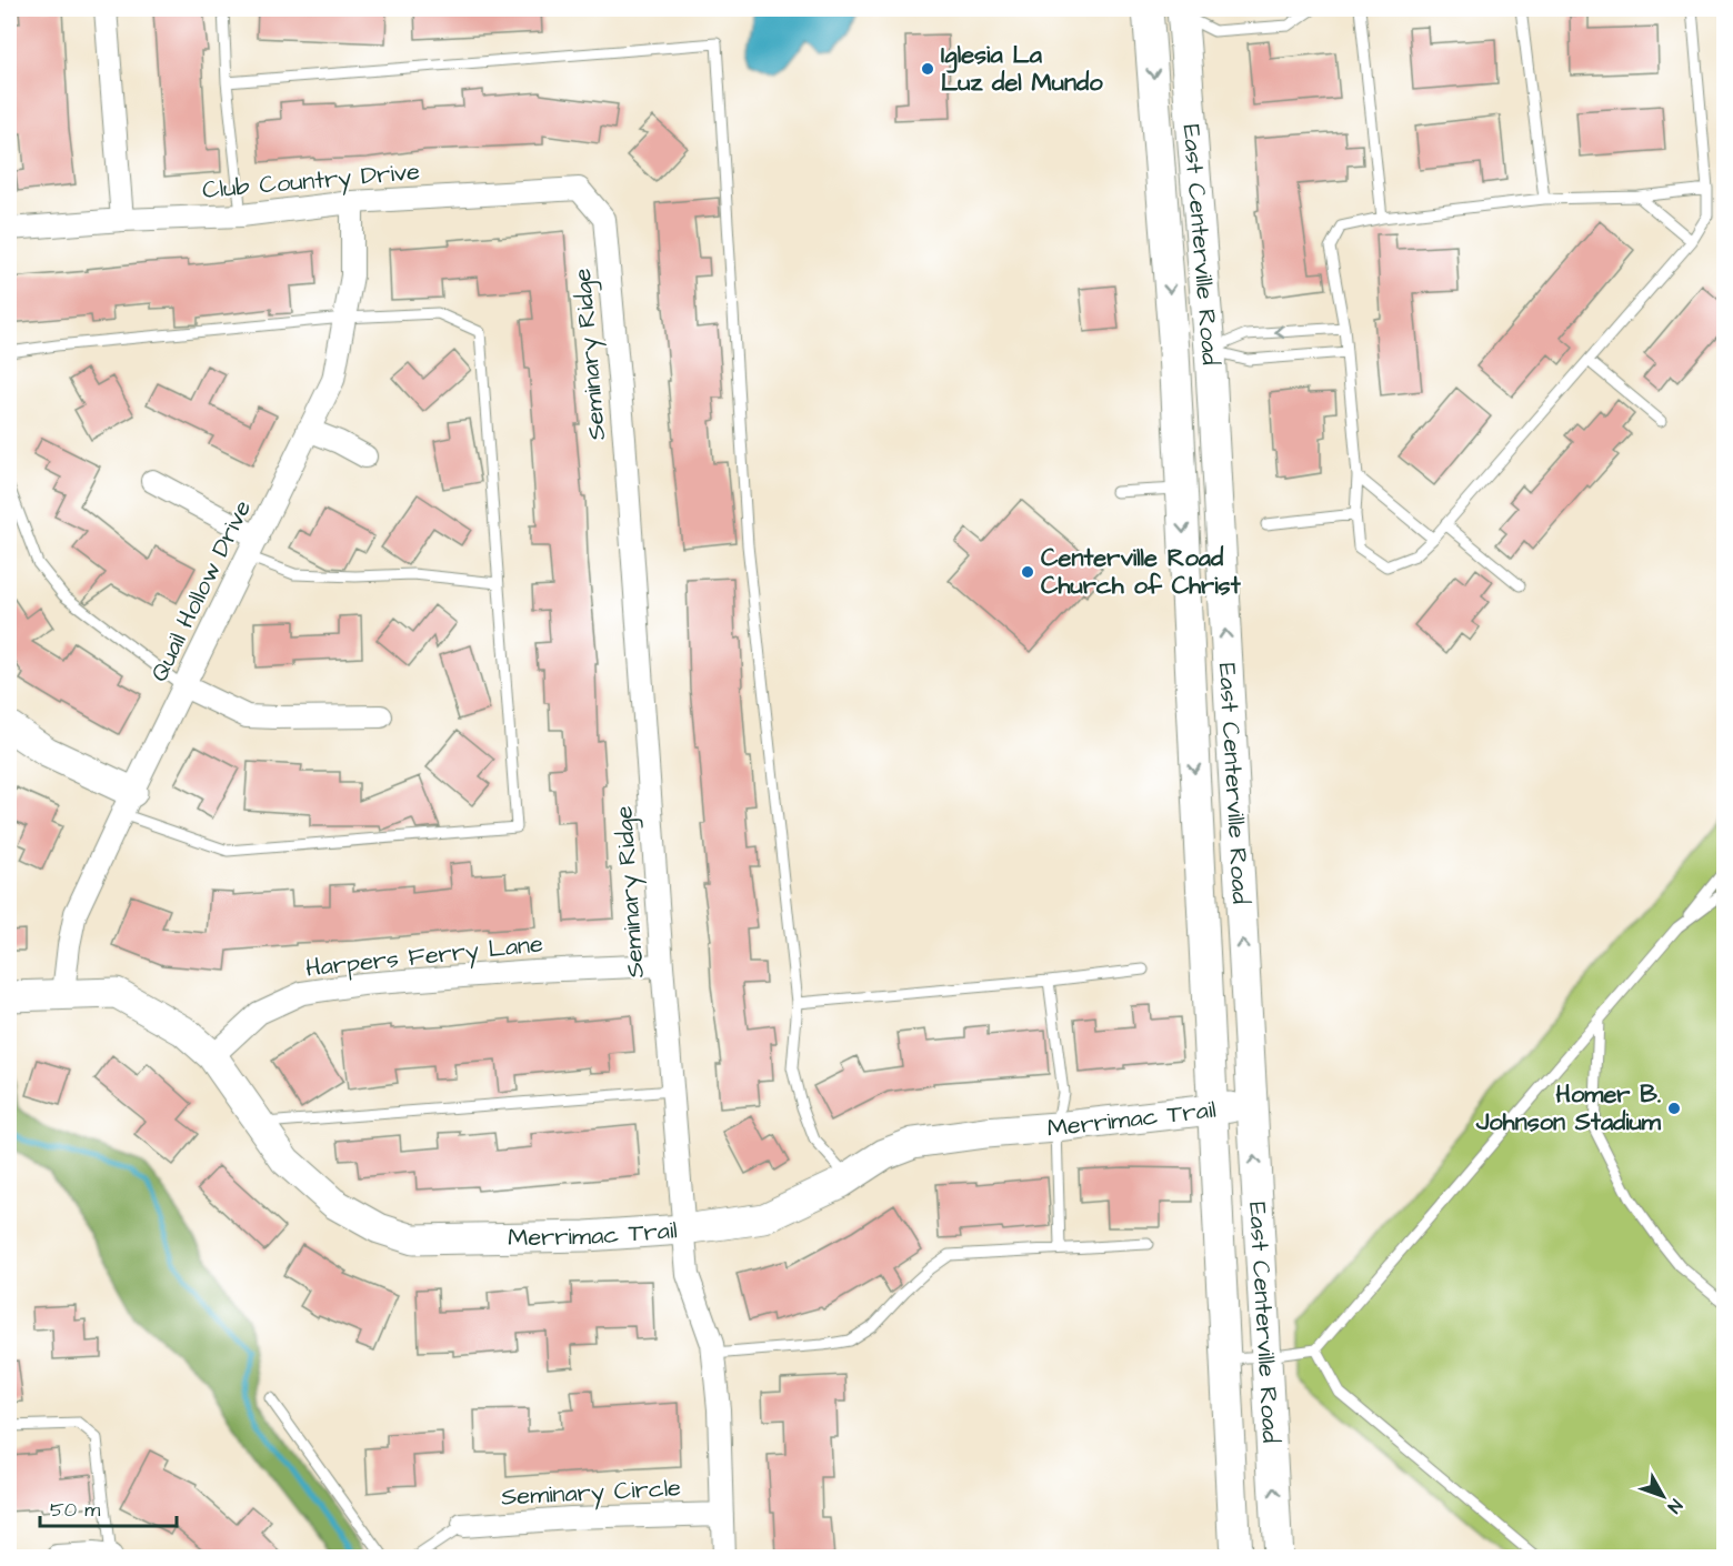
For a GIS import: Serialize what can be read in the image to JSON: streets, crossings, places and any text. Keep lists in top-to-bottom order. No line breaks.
{"streets":{"main road":["East Centerville Road","Merrimac Trail"],"street":["Club Country Drive","Seminary Ridge","Quail Hollow Drive","Harpers Ferry Lane","Seminary Circle"]},"crossings":[["Club Country Drive","Seminary Ridge"],["Club Country Drive","Quail Hollow Drive"],["East Centerville Road","Merrimac Trail"],["Seminary Ridge","Harpers Ferry Lane"],["Seminary Ridge","Merrimac Trail"],["Seminary Ridge","Seminary Circle"],["Quail Hollow Drive","Merrimac Trail"],["Harpers Ferry Lane","Merrimac Trail"]],"places":["Iglesia La Luz del Mundo","Centerville Road Church of Christ","Homer B. Johnson Stadium"],"scale_bar":"50 m","north":"bottom right"}
